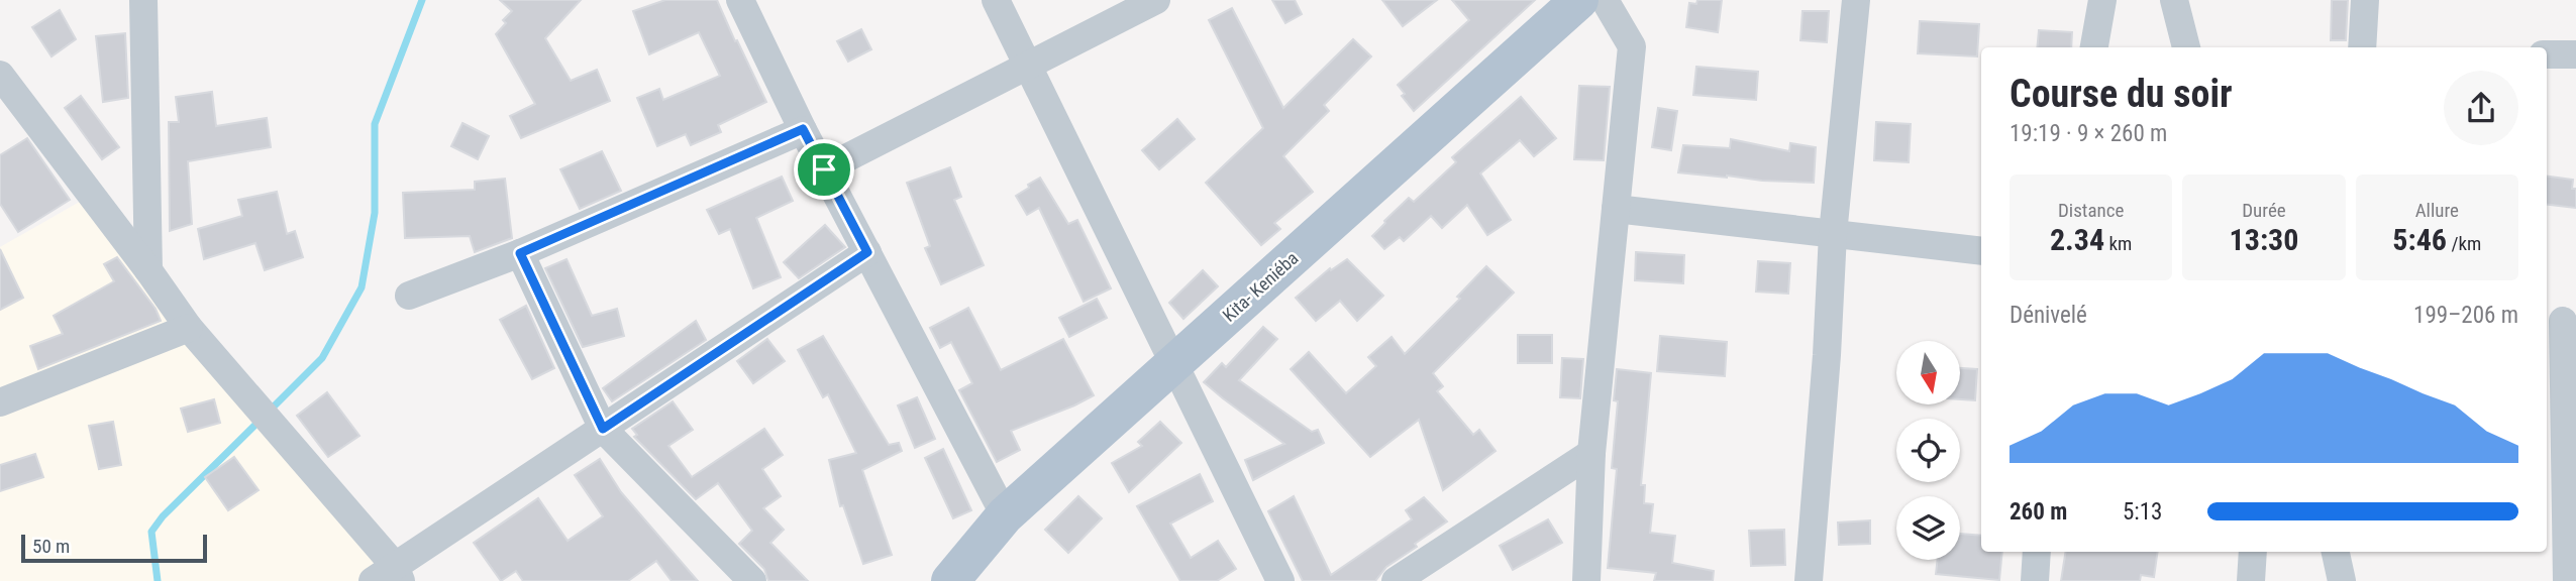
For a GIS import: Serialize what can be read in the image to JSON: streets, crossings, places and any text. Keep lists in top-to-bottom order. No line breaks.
{"streets":{"main road":["Kita- Keniéba"]},"scale_bar":"50 m","north":"bottom","page":{"heading":["Course du soir","19:19 · 9 × 260 m"],"stats":[["Distance","2.34 km"],["Durée","13:30"],["Allure","5:46 /km"]],"chart":["Dénivelé","199–206 m"],"list":[{"name":"260 m","note":"5:13"}],"scale":"50 m"}}
